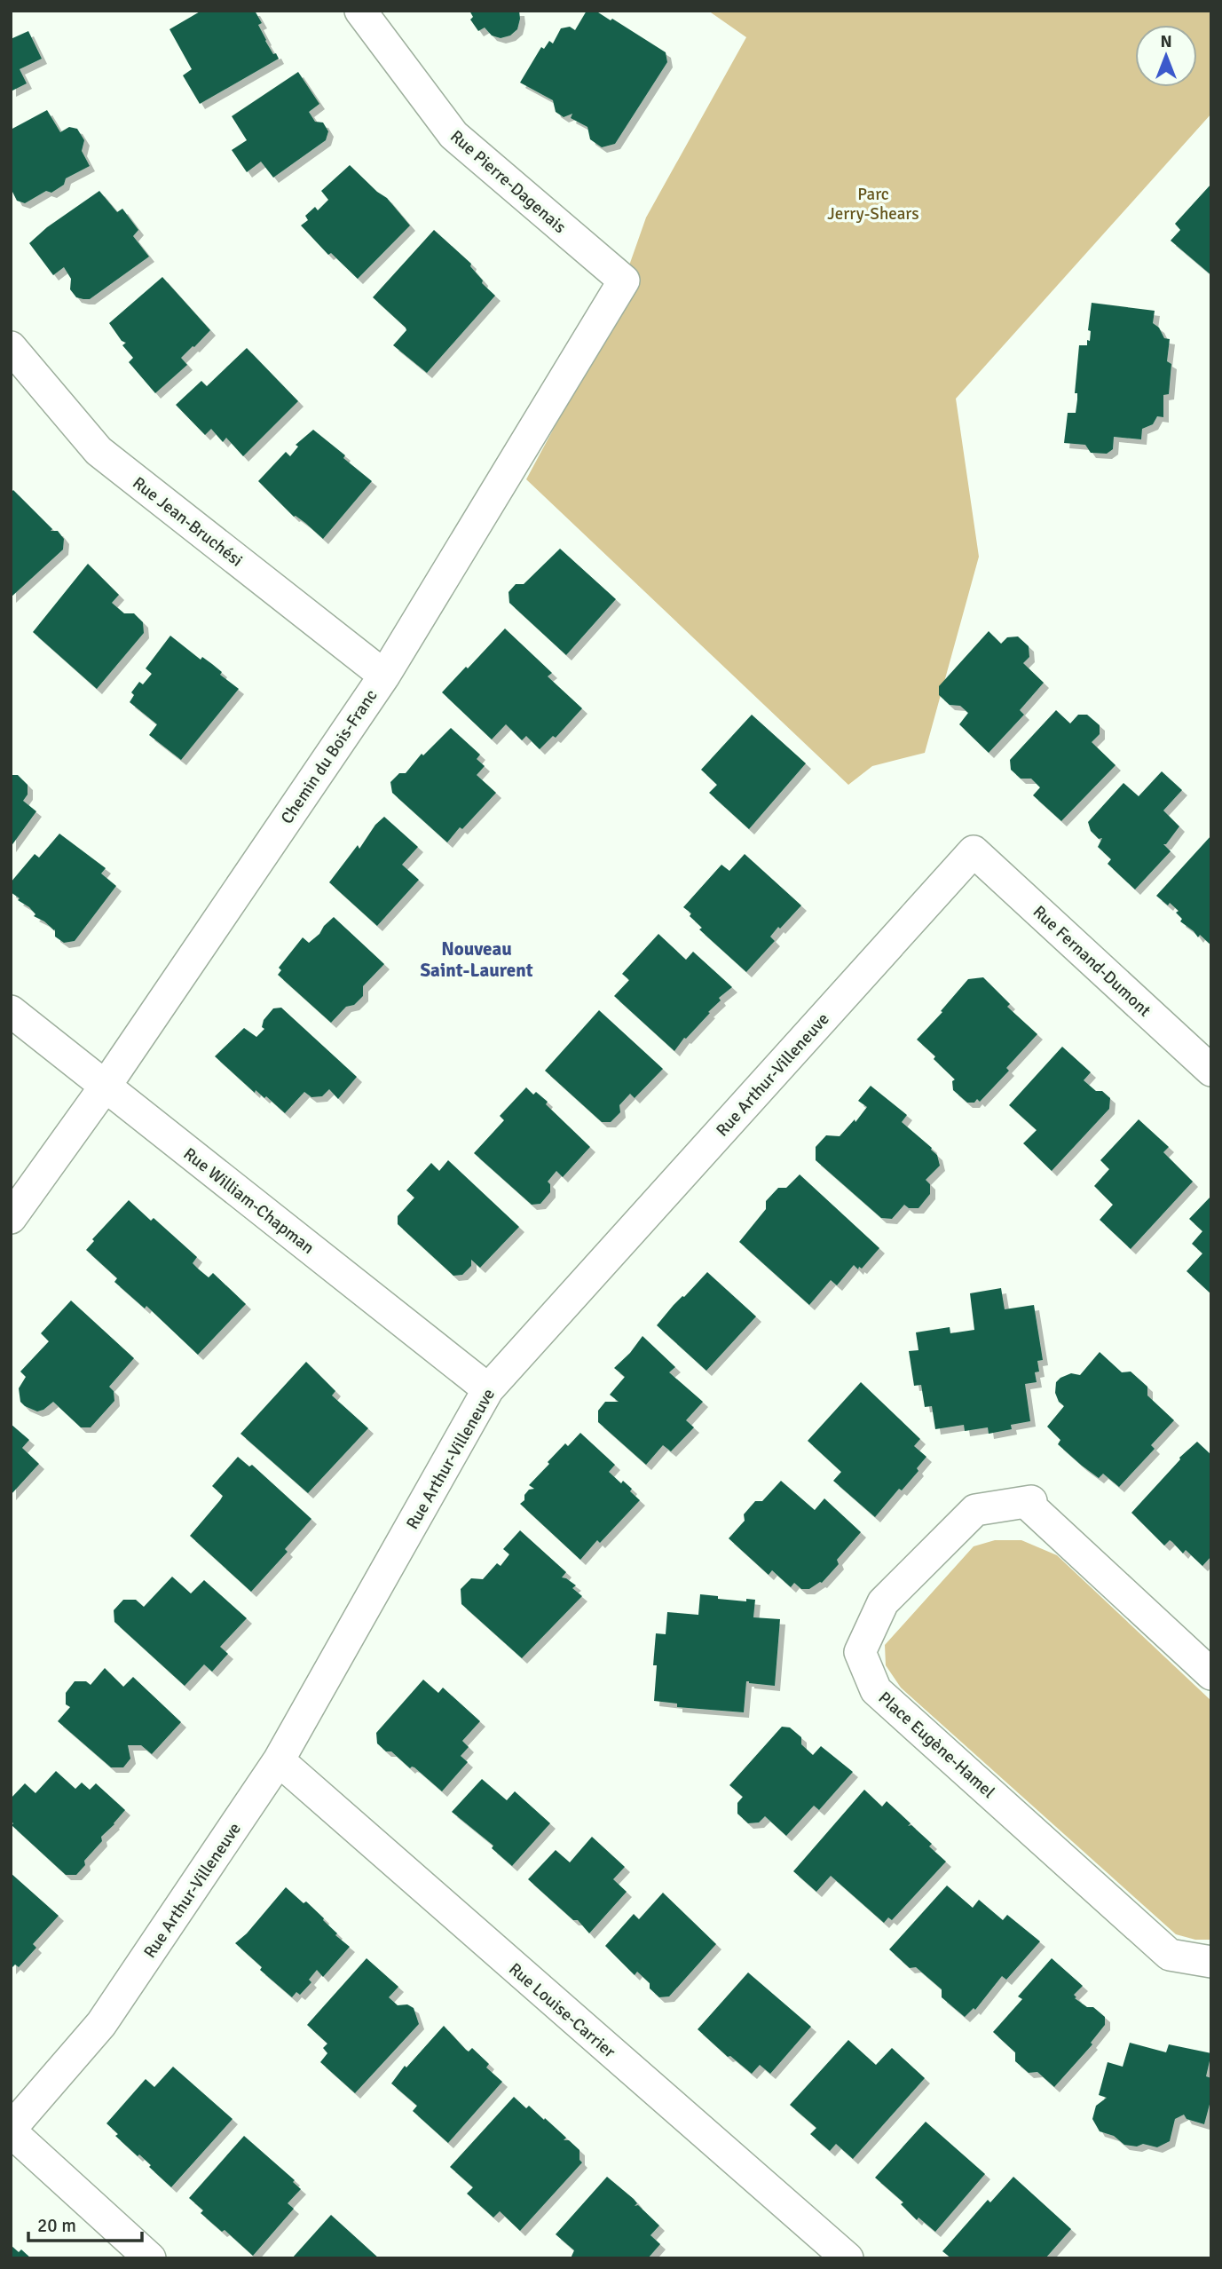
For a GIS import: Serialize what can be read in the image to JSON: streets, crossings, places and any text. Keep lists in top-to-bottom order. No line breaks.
{"streets":{"street":["Rue Pierre-Dagenais","Rue Jean-Bruchési","Chemin du Bois-Franc","Rue Fernand-Dumont","Rue Arthur-Villeneuve","Rue William-Chapman","Place Eugène-Hamel","Rue Louise-Carrier"]},"crossings":[["Rue Pierre-Dagenais","Chemin du Bois-Franc"],["Rue Jean-Bruchési","Chemin du Bois-Franc"],["Chemin du Bois-Franc","Rue William-Chapman"],["Rue Fernand-Dumont","Rue Arthur-Villeneuve"],["Rue Arthur-Villeneuve","Rue William-Chapman"],["Rue Arthur-Villeneuve","Rue Louise-Carrier"]],"districts":["Nouveau Saint-Laurent"],"parks":["Parc Jerry-Shears"],"scale_bar":"20 m","north":"top"}
